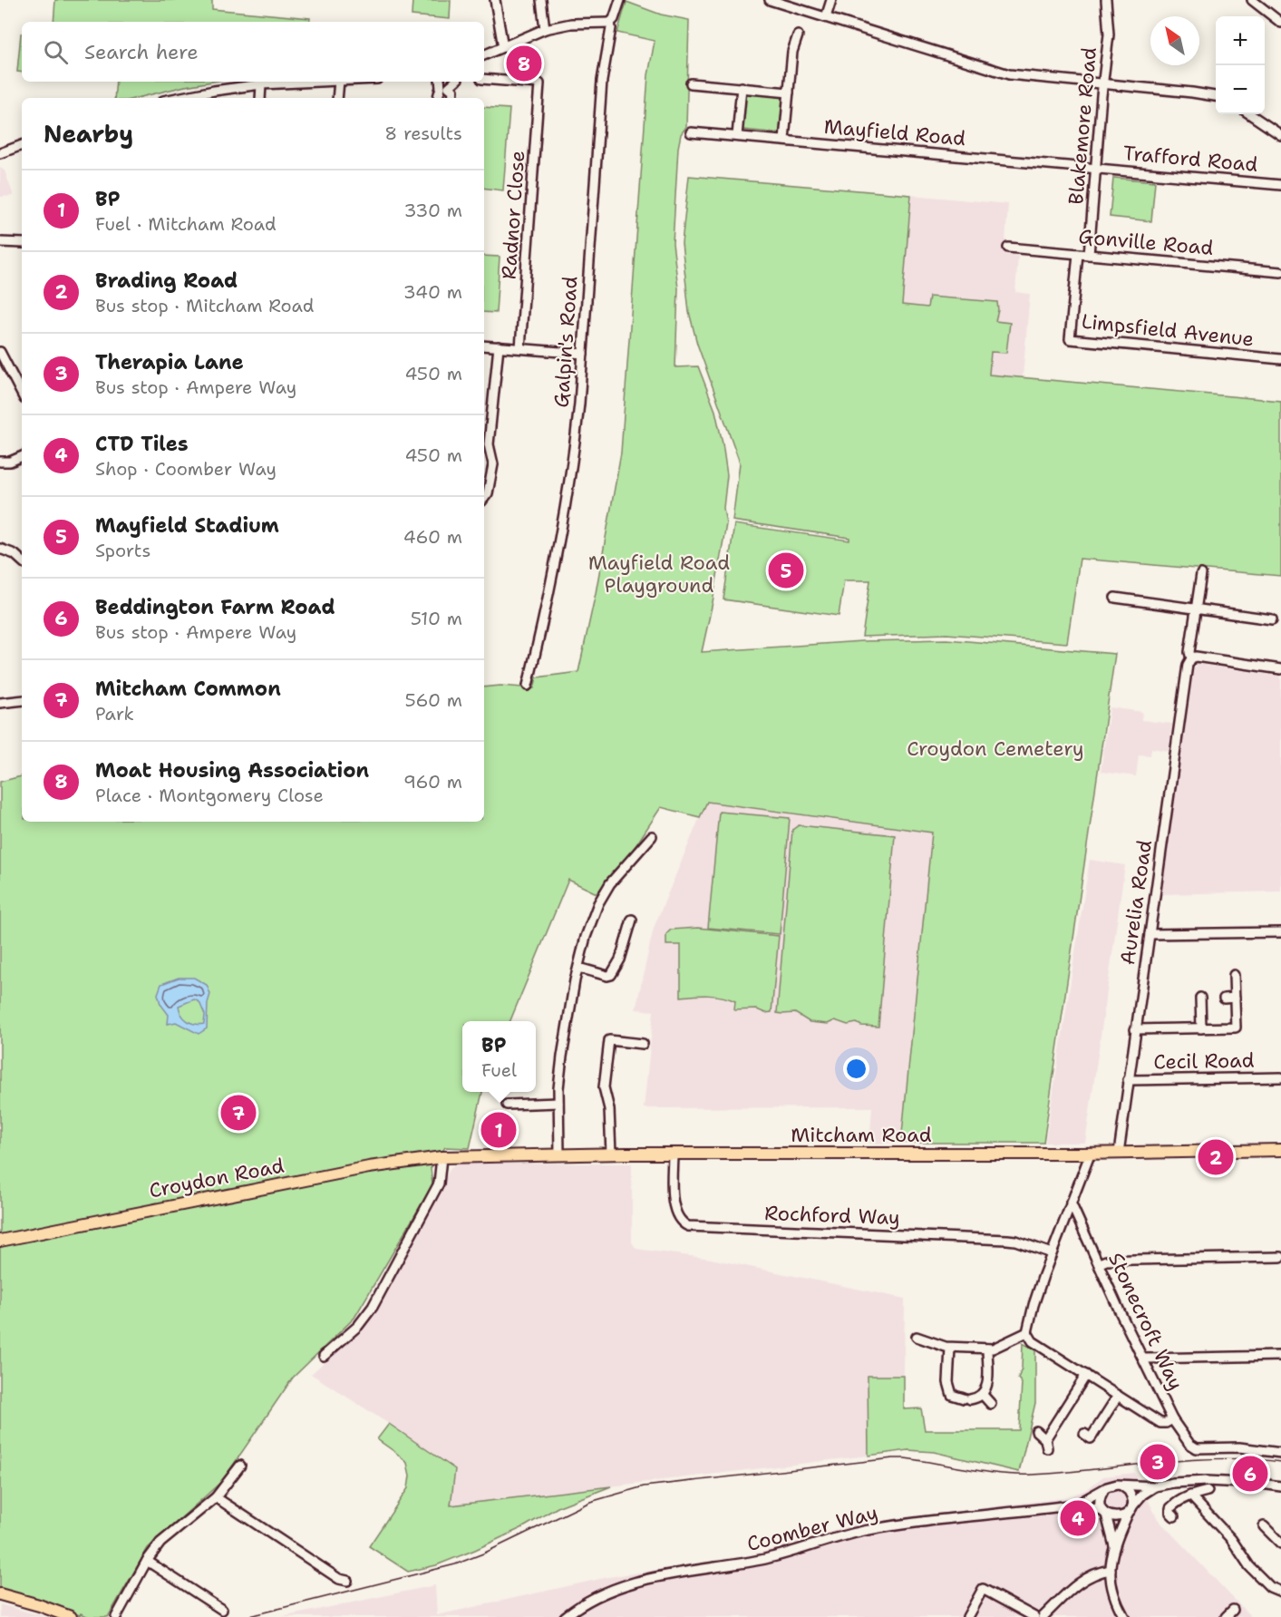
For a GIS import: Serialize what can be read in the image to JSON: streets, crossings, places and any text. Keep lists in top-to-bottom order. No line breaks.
{"streets":{"main road":["Mitcham Road","Croydon Road"],"street":["Blakemore Road","Mayfield Road","Trafford Road","Radnor Close","Gonville Road","Limpsfield Avenue","Galpin's Road","Aurelia Road","Cecil Road","Rochford Way","Stonecroft Way","Coomber Way"]},"crossings":[["Blakemore Road","Mayfield Road"],["Blakemore Road","Trafford Road"],["Blakemore Road","Gonville Road"],["Mayfield Road","Trafford Road"],["Gonville Road","Limpsfield Avenue"],["Aurelia Road","Cecil Road"],["Aurelia Road","Mitcham Road"],["Mitcham Road","Croydon Road"],["Mitcham Road","Rochford Way"]],"parks":["Mayfield Road Playground","Croydon Cemetery"],"north":"top left","page":{"map_buttons":["+","−"],"search":"Search here","pins":["8","5","7","1","2","3","6","4"],"heading":["Nearby","8 results"],"list":[{"mark":"1","name":"BP","note":"Fuel · Mitcham Road","value":"330 m"},{"mark":"2","name":"Brading Road","note":"Bus stop · Mitcham Road","value":"340 m"},{"mark":"3","name":"Therapia Lane","note":"Bus stop · Ampere Way","value":"450 m"},{"mark":"4","name":"CTD Tiles","note":"Shop · Coomber Way","value":"450 m"},{"mark":"5","name":"Mayfield Stadium","note":"Sports","value":"460 m"},{"mark":"6","name":"Beddington Farm Road","note":"Bus stop · Ampere Way","value":"510 m"},{"mark":"7","name":"Mitcham Common","note":"Park","value":"560 m"},{"mark":"8","name":"Moat Housing Association","note":"Place · Montgomery Close","value":"960 m"}],"popup":["BP","Fuel"]}}
